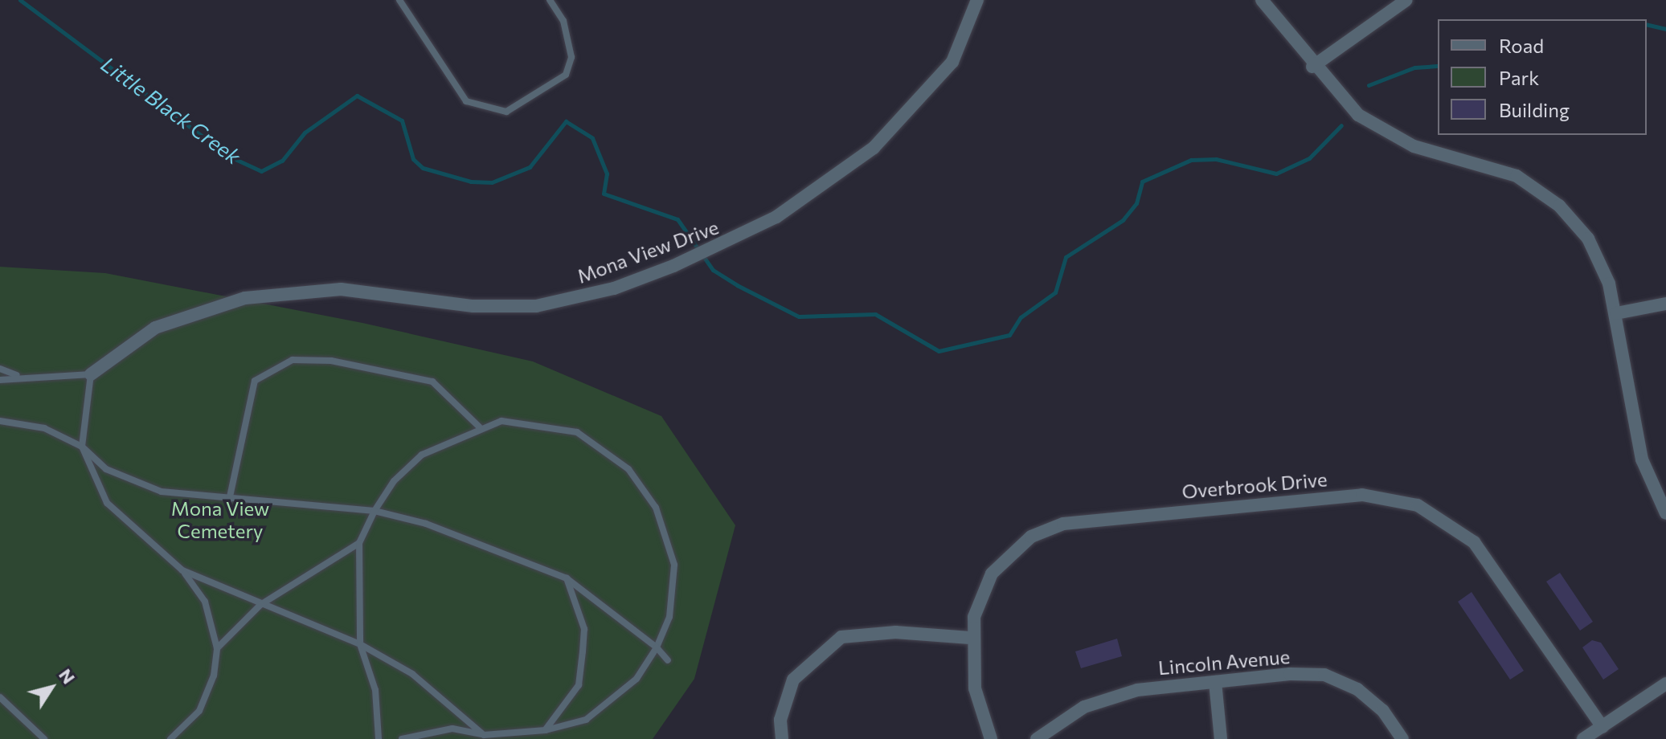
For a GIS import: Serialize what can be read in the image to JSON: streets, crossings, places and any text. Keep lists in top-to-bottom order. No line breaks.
{"streets":{"street":["Mona View Drive","Overbrook Drive","Lincoln Avenue"]},"water":["Little Black Creek"],"parks":["Mona View Cemetery"],"legend":["Road","Park","Building"],"north":"top right"}
